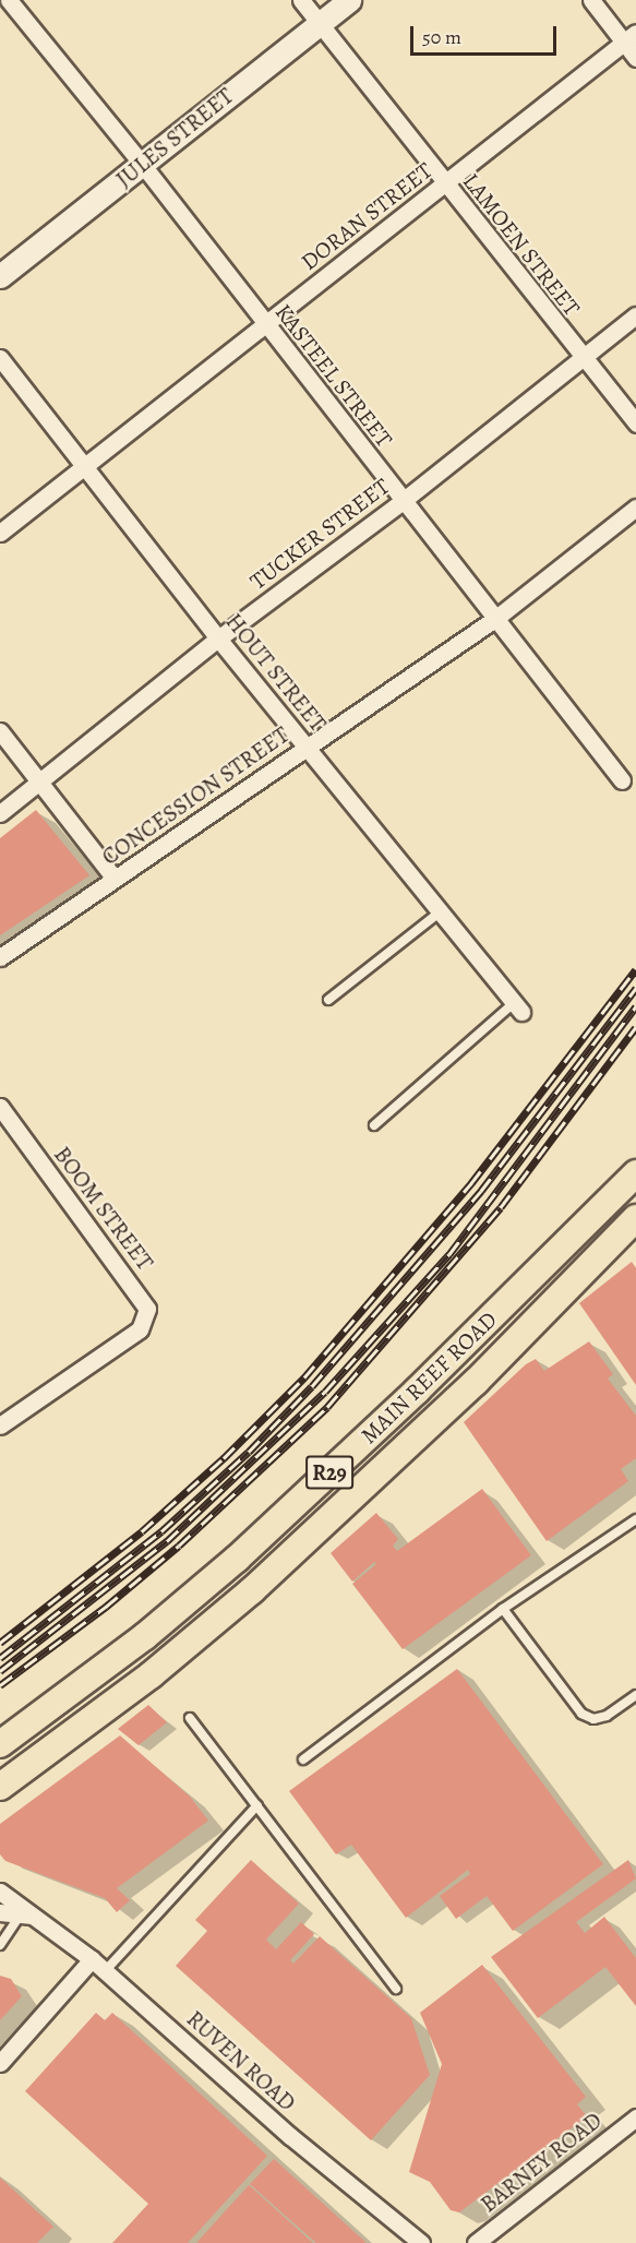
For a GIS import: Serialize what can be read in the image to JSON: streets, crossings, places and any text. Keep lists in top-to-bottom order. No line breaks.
{"streets":{"main road":["JULES STREET","MAIN REEF ROAD","R29"],"street":["DORAN STREET","LAMOEN STREET","KASTEEL STREET","TUCKER STREET","HOUT STREET","CONCESSION STREET","BOOM STREET","RUVEN ROAD","BARNEY ROAD"]},"crossings":[["JULES STREET","LAMOEN STREET"],["JULES STREET","KASTEEL STREET"],["DORAN STREET","LAMOEN STREET"],["DORAN STREET","KASTEEL STREET"],["DORAN STREET","HOUT STREET"],["LAMOEN STREET","TUCKER STREET"],["KASTEEL STREET","TUCKER STREET"],["KASTEEL STREET","CONCESSION STREET"],["TUCKER STREET","HOUT STREET"],["HOUT STREET","CONCESSION STREET"]],"scale_bar":"50 m"}
